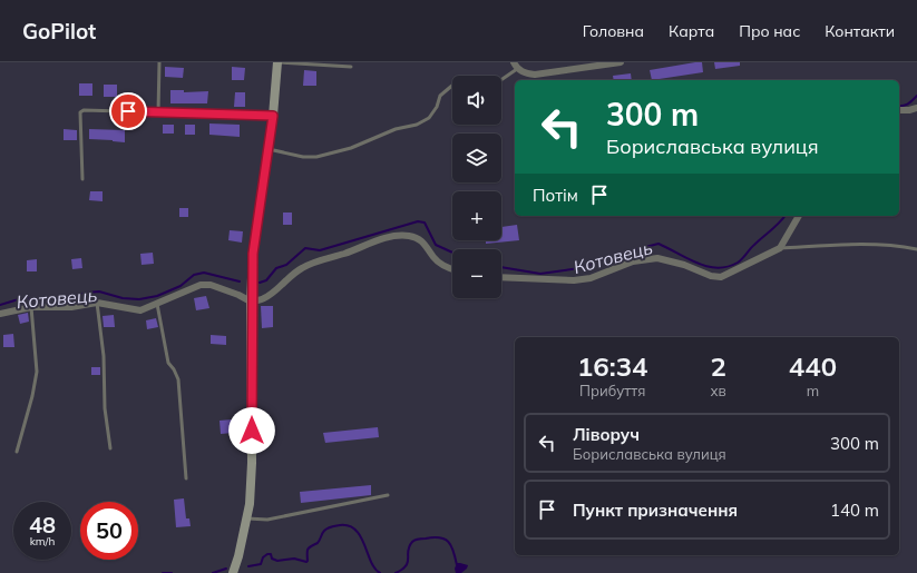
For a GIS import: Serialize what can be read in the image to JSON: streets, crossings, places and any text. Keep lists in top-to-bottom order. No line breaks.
{"water":["Котовець"],"page":{"header":"GoPilot","nav":["Головна","Карта","Про нас","Контакти"],"map_buttons":["+","−"],"turn":["300 m","Бориславська вулиця"],"then":"Потім","eta":["16:34","Прибуття","2","хв","440","m"],"list":[{"name":"Ліворуч","note":"Бориславська вулиця","value":"300 m"},{"name":"Пункт призначення","value":"140 m"}],"speed":"48 km/h","limit":"50"}}
